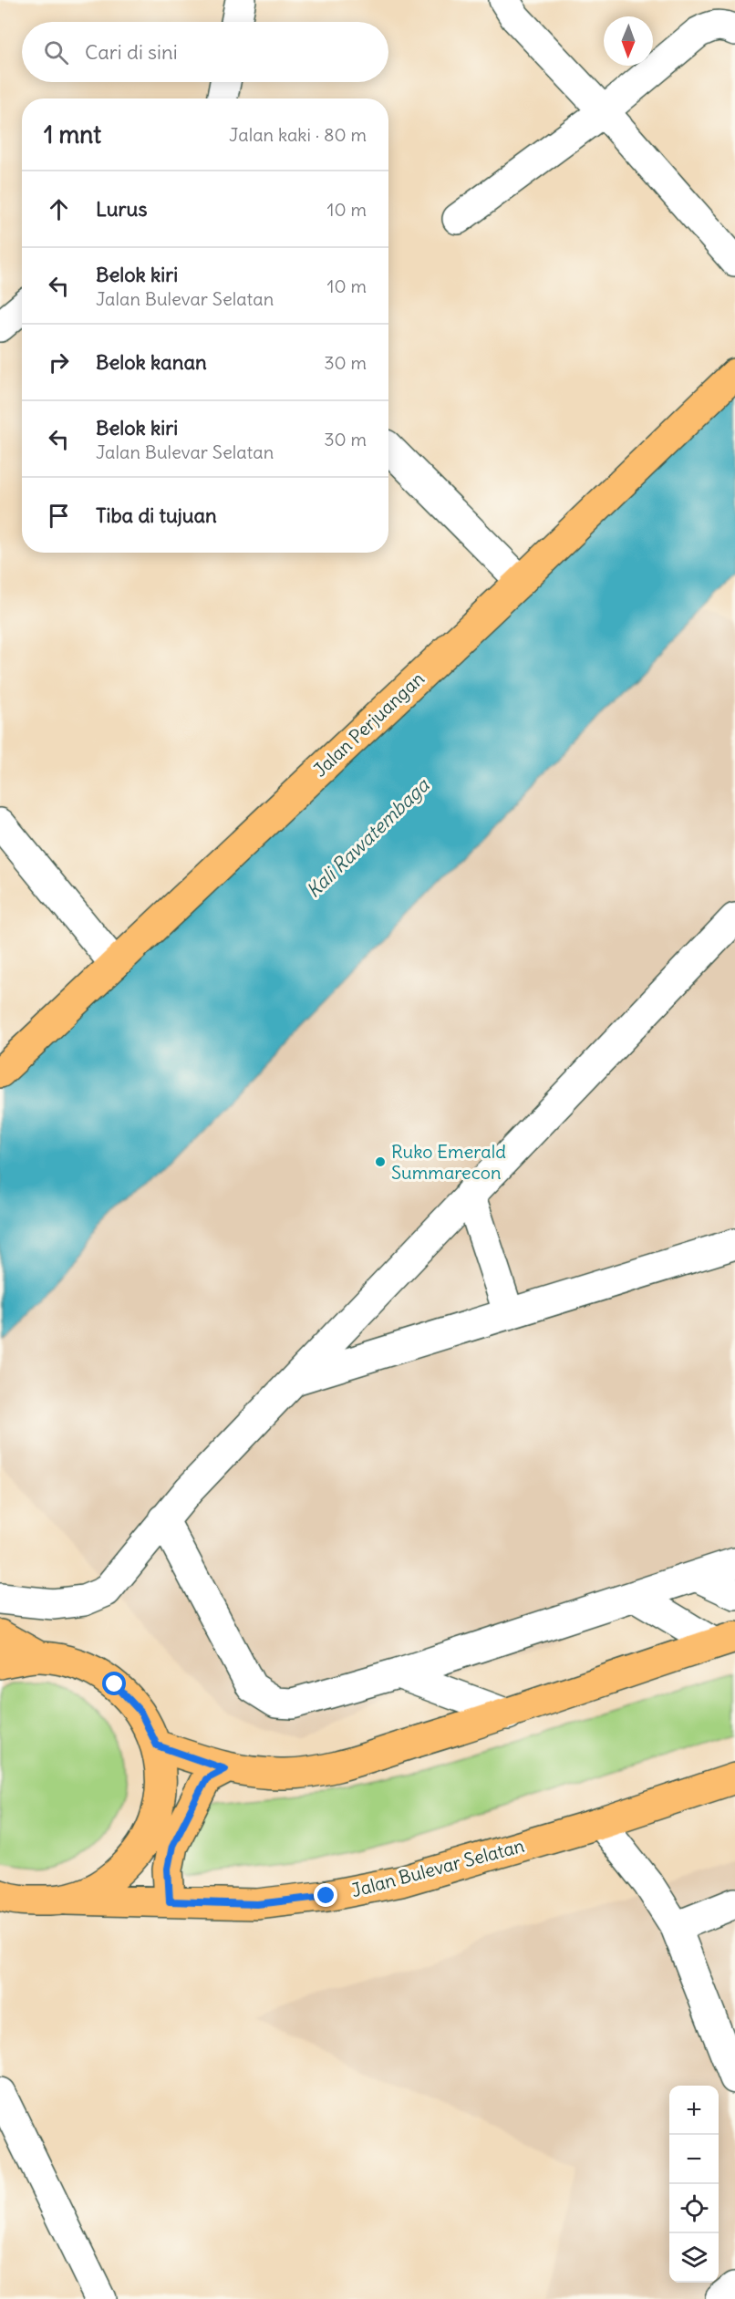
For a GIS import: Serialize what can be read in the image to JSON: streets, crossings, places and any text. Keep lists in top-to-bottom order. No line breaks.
{"streets":{"main road":["Jalan Perjuangan","Jalan Bulevar Selatan"]},"water":["Kali Rawatembaga"],"places":["Ruko Emerald Summarecon"],"north":"bottom","page":{"search":"Cari di sini","heading":["1 mnt","Jalan kaki · 80 m"],"list":[["Lurus","10 m"],["Belok kiri","Jalan Bulevar Selatan","10 m"],["Belok kanan","30 m"],["Belok kiri","Jalan Bulevar Selatan","30 m"],"Tiba di tujuan"],"map_buttons":["+","−"]}}
